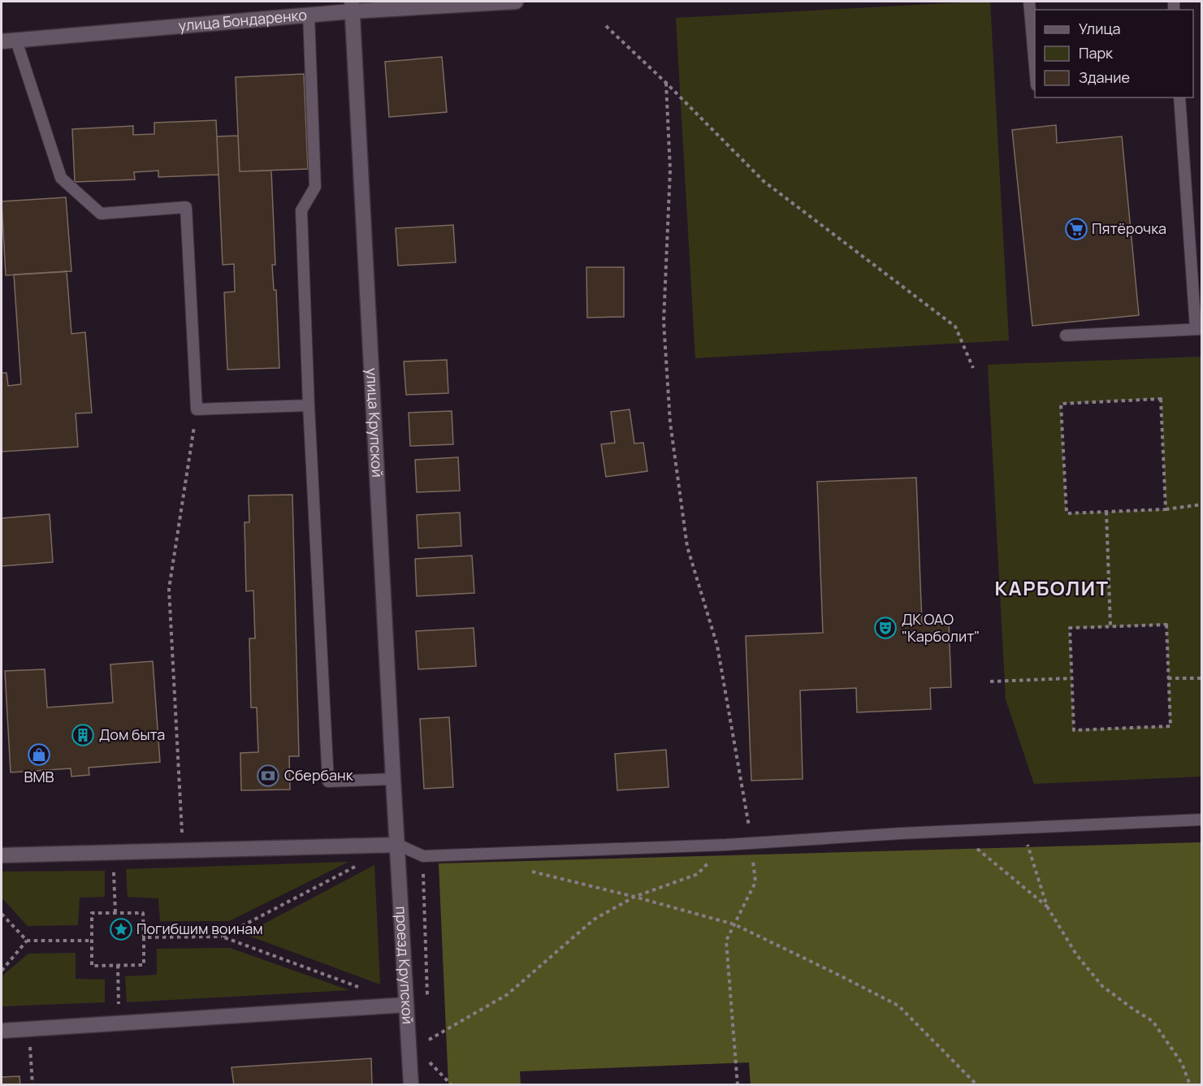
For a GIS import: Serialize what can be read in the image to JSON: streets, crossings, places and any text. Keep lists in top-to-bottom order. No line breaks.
{"streets":{"street":["улица Бондаренко","улица Крупской","проезд Крупской"]},"crossings":[["улица Бондаренко","улица Крупской"],["улица Крупской","проезд Крупской"]],"districts":["КАРБОЛИТ"],"places":{"supermarket":["Пятёрочка"],"theatre":["ДК ОАО \"Карболит\""],"building":["Дом быта"],"shop":["ВМВ"],"bank":["Сбербанк"],"place":["Погибшим воинам"]},"legend":["Улица","Парк","Здание"]}
